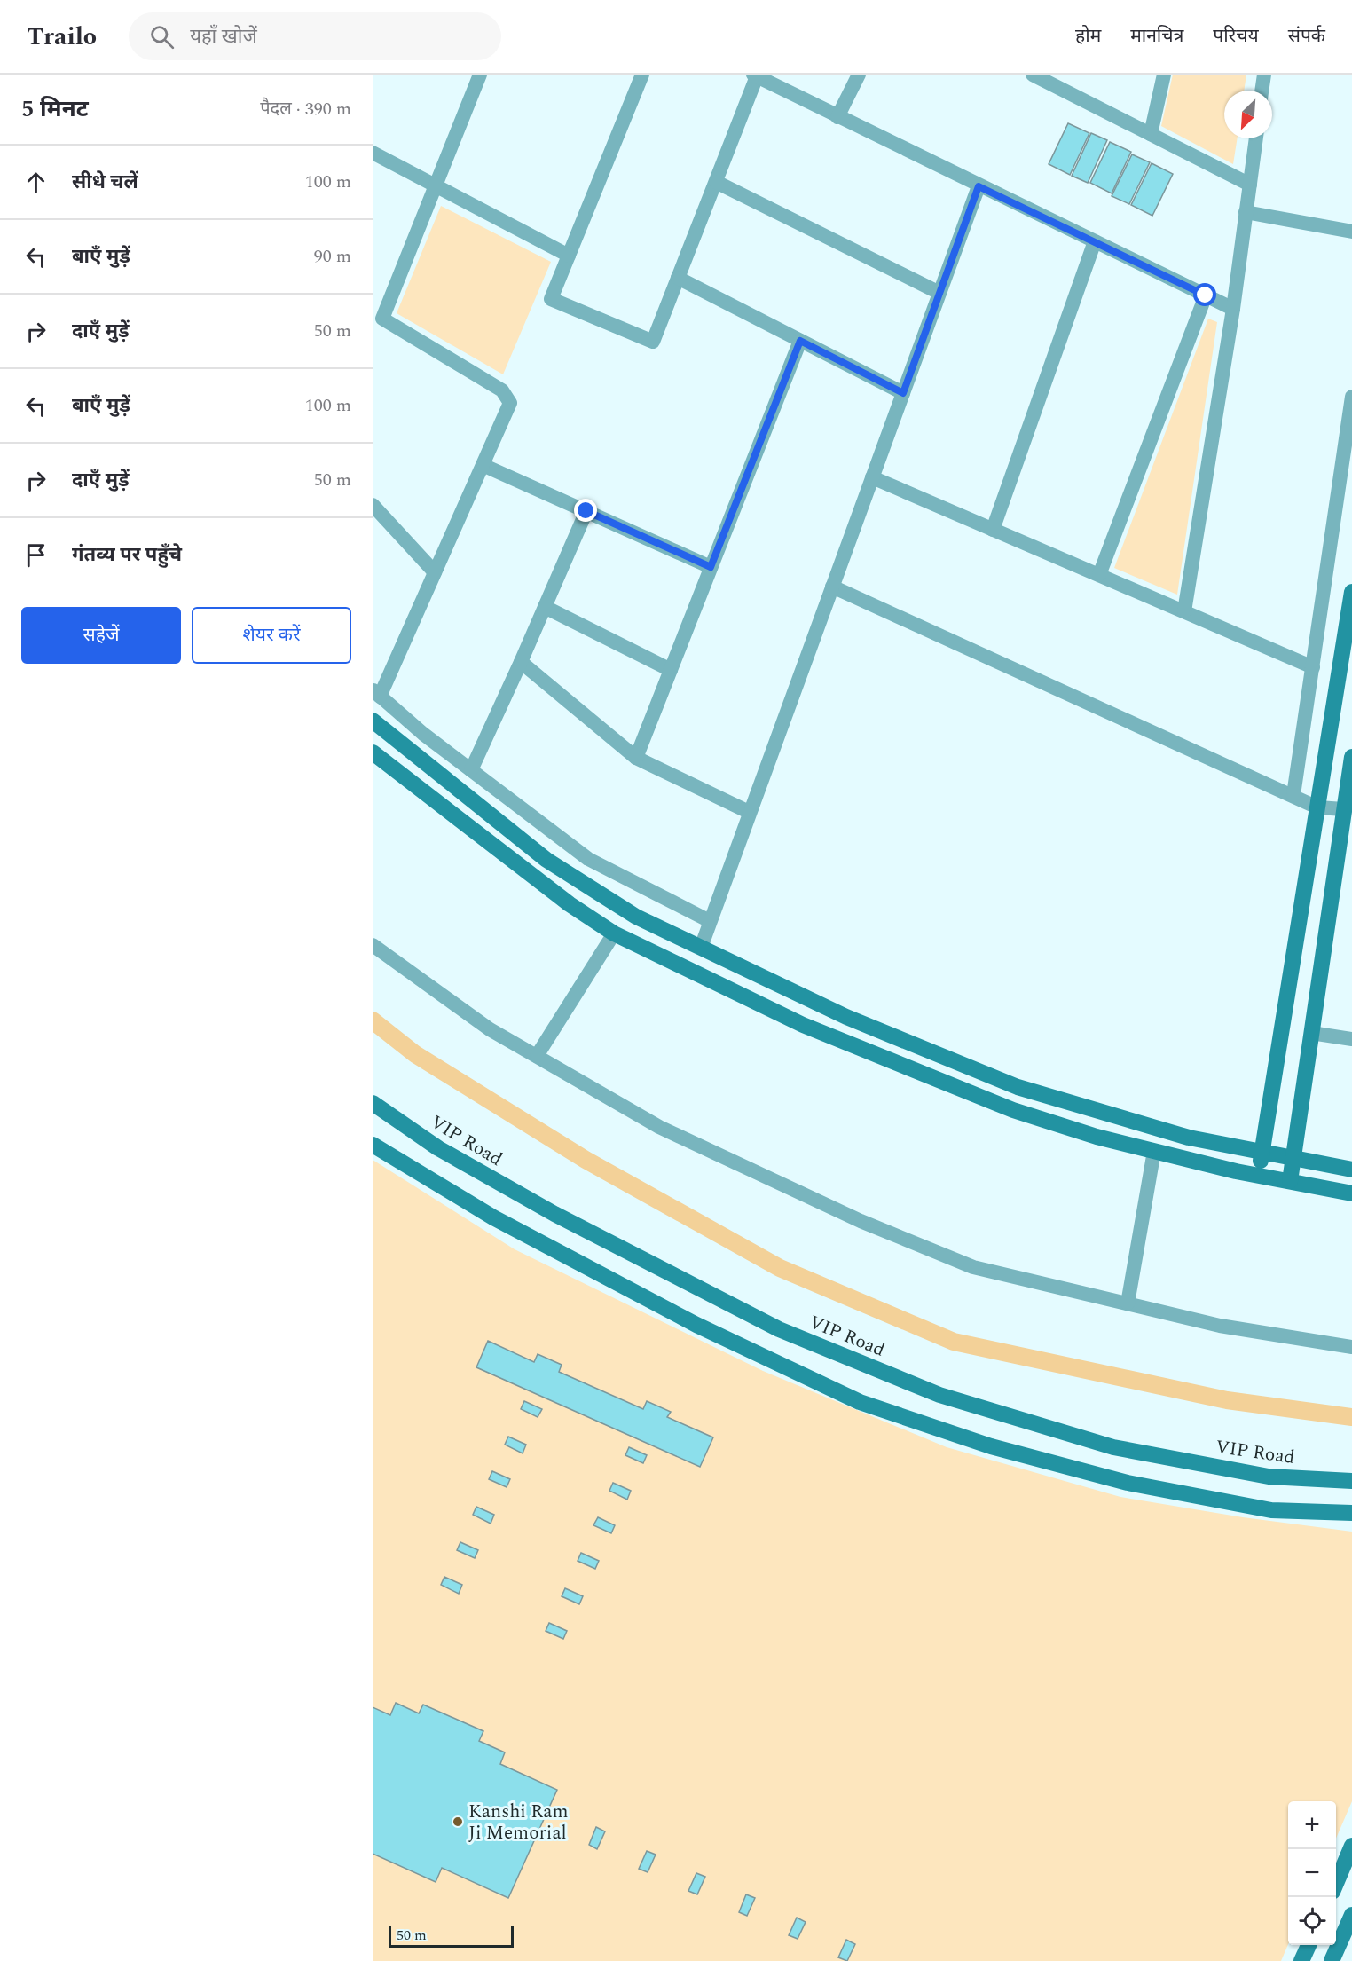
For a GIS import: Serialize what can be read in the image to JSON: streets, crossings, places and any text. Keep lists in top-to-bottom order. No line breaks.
{"streets":{"street":["VIP Road"]},"places":["Kanshi Ram Ji Memorial"],"scale_bar":"50 m","north":"bottom left","page":{"header":"Trailo","search":"यहाँ खोजें","nav":["होम","मानचित्र","परिचय","संपर्क"],"heading":["5 मिनट","पैदल · 390 m"],"list":[["सीधे चलें","100 m"],["बाएँ मुड़ें","90 m"],["दाएँ मुड़ें","50 m"],["बाएँ मुड़ें","100 m"],["दाएँ मुड़ें","50 m"],"गंतव्य पर पहुँचे"],"buttons":["सहेजें","शेयर करें"],"map_buttons":["+","−"],"scale":"50 m"}}
